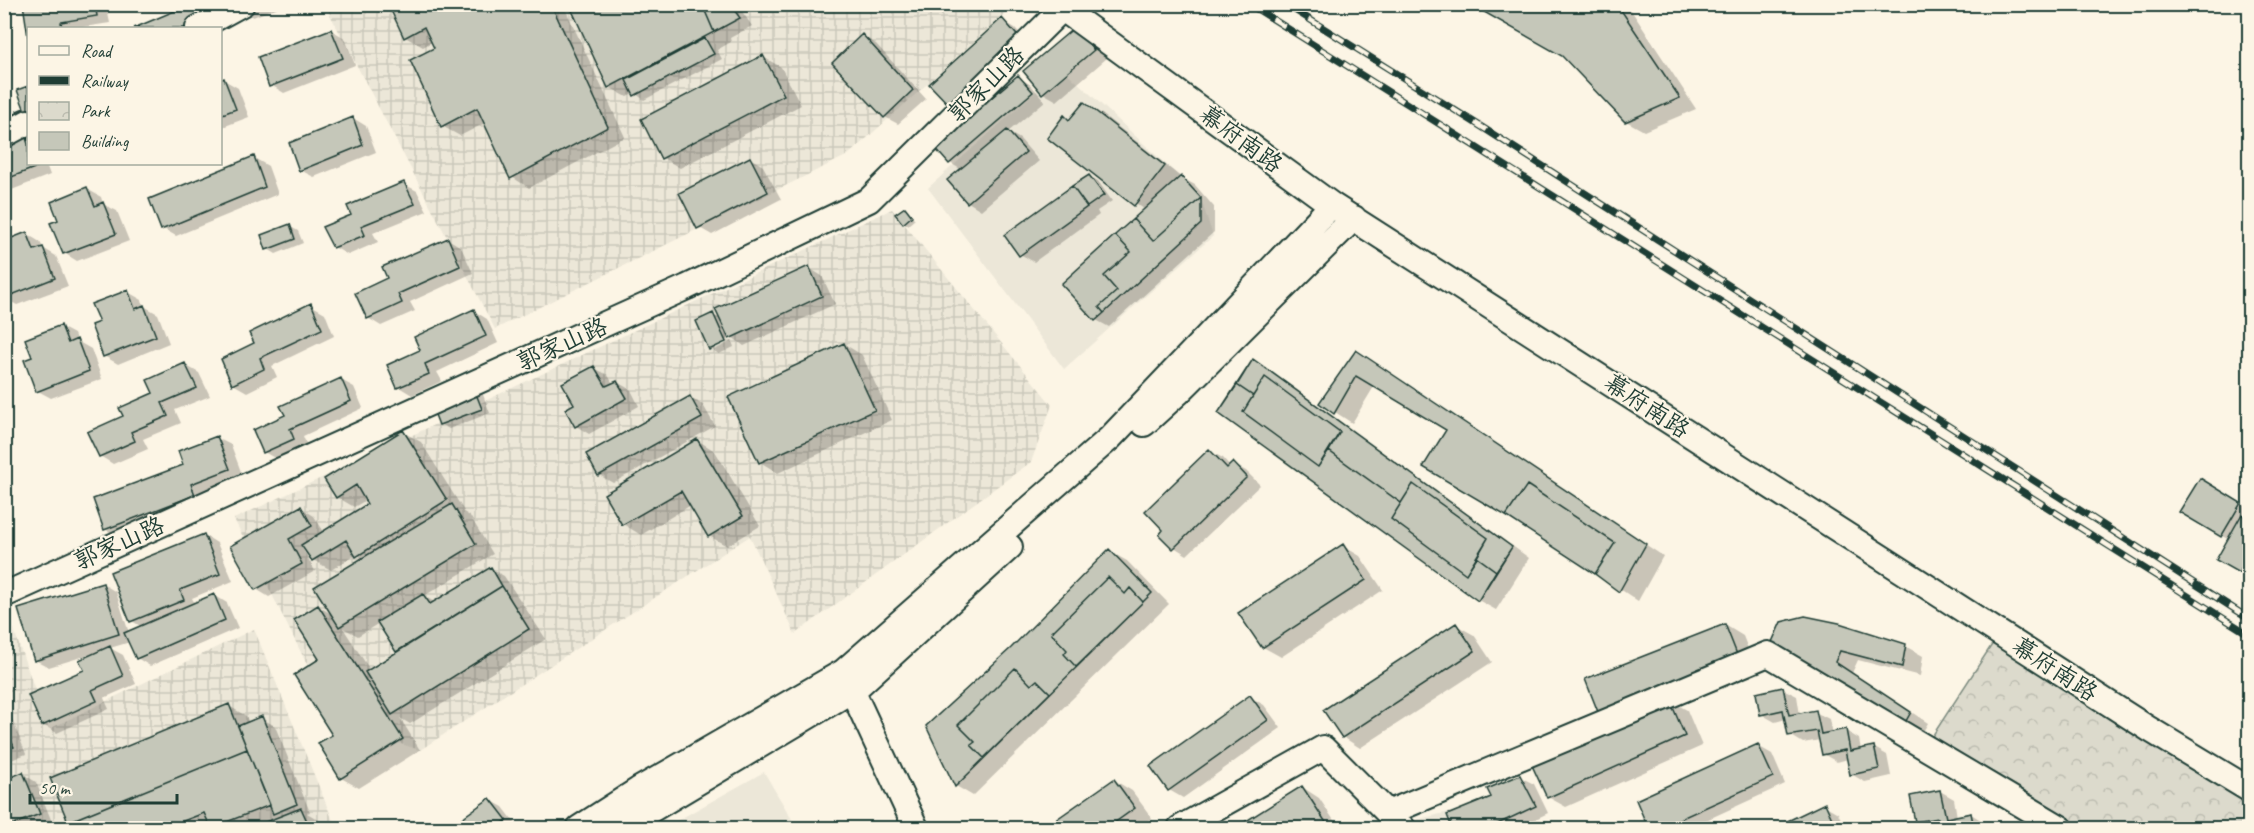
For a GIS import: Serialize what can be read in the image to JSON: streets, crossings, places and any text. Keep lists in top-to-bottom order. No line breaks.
{"streets":{"street":["郭家山路","幕府南路"]},"crossings":[["郭家山路","幕府南路"]],"legend":["Road","Railway","Park","Building"],"scale_bar":"50 m"}
